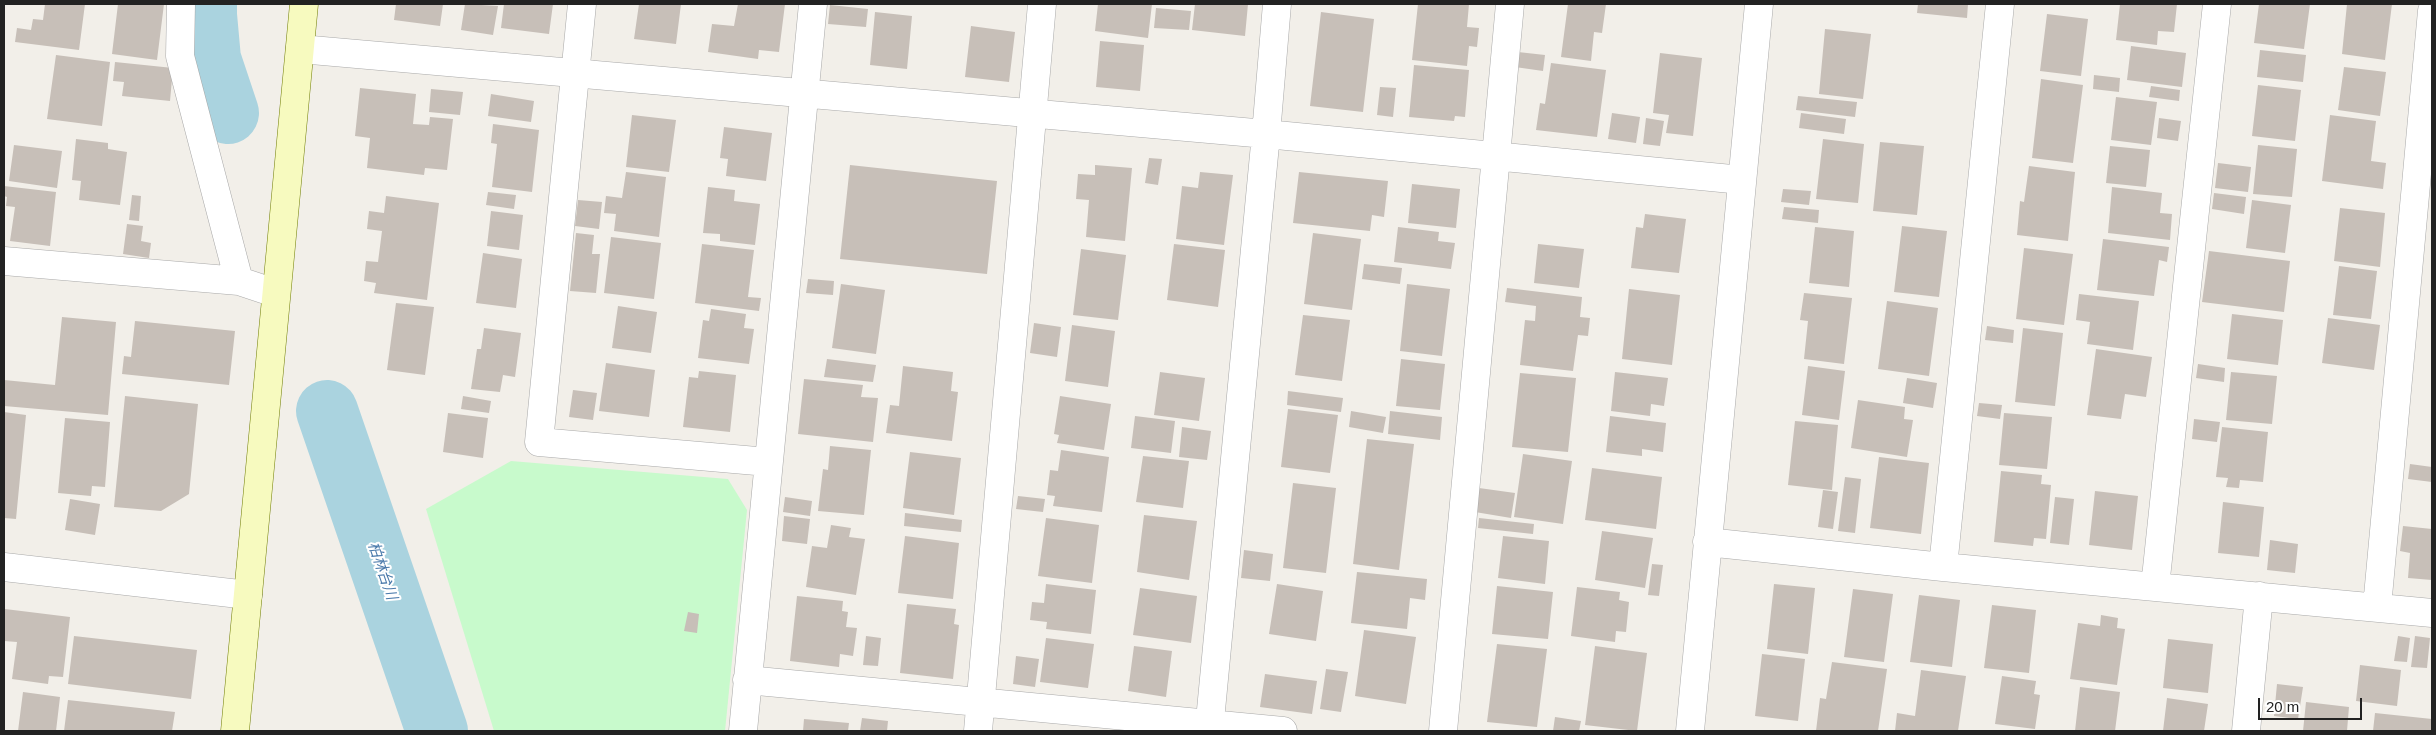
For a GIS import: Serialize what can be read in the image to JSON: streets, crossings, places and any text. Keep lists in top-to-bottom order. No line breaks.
{"water":["柏林台川"],"scale_bar":"20 m"}
